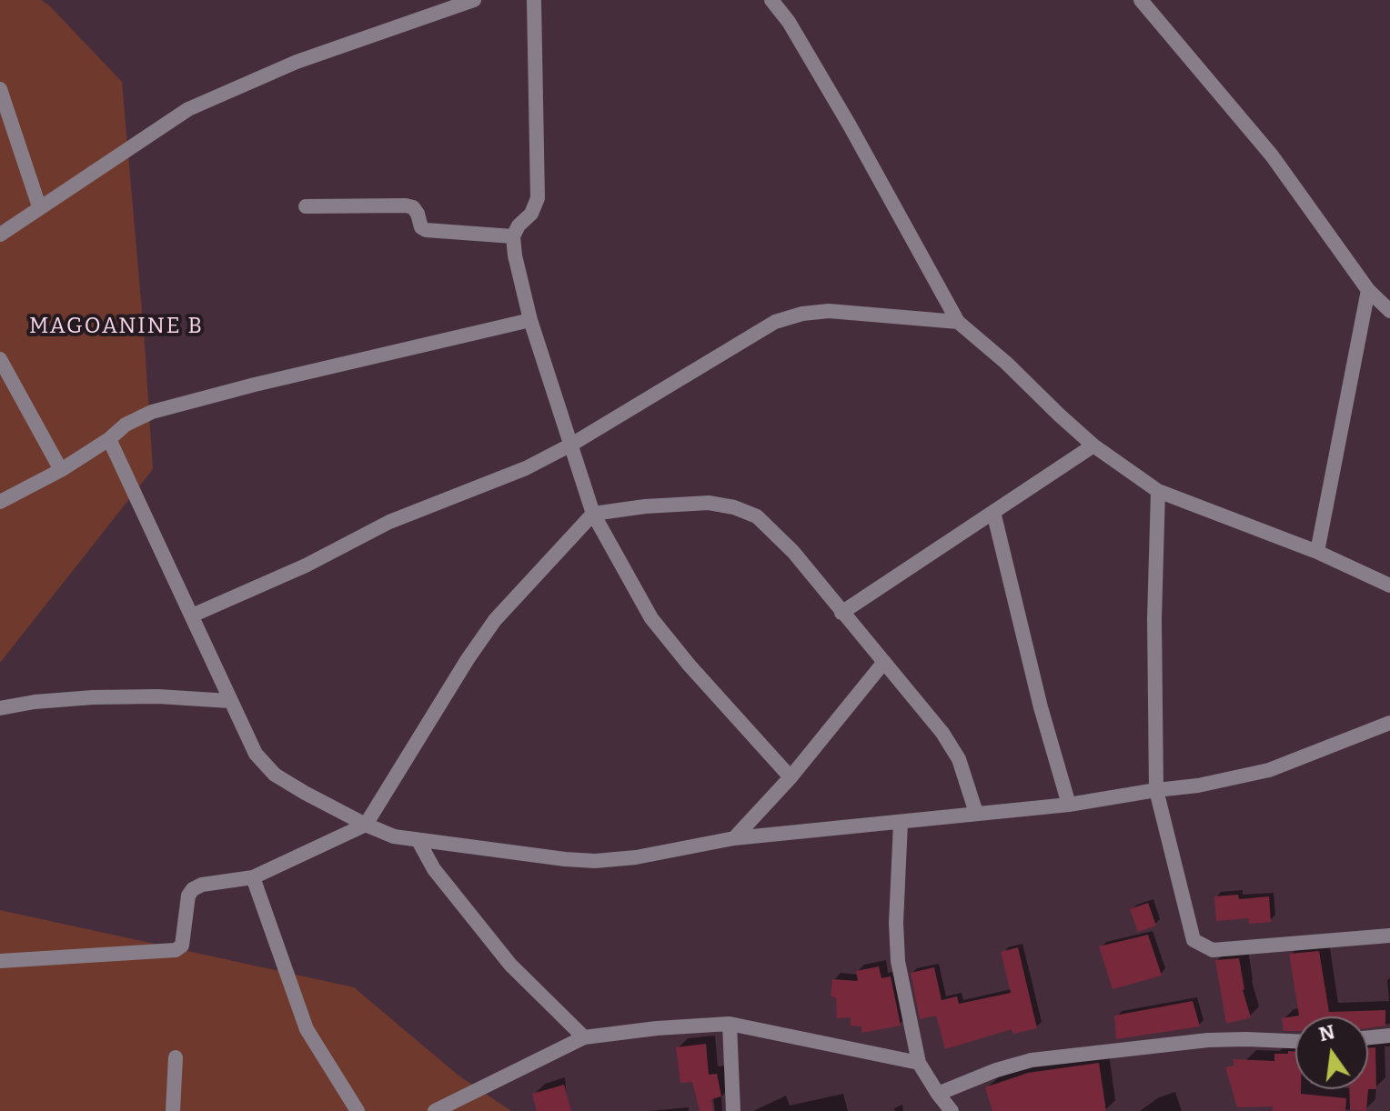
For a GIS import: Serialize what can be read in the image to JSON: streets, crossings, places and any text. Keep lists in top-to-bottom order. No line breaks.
{"districts":["MAGOANINE B"],"north":"top"}
